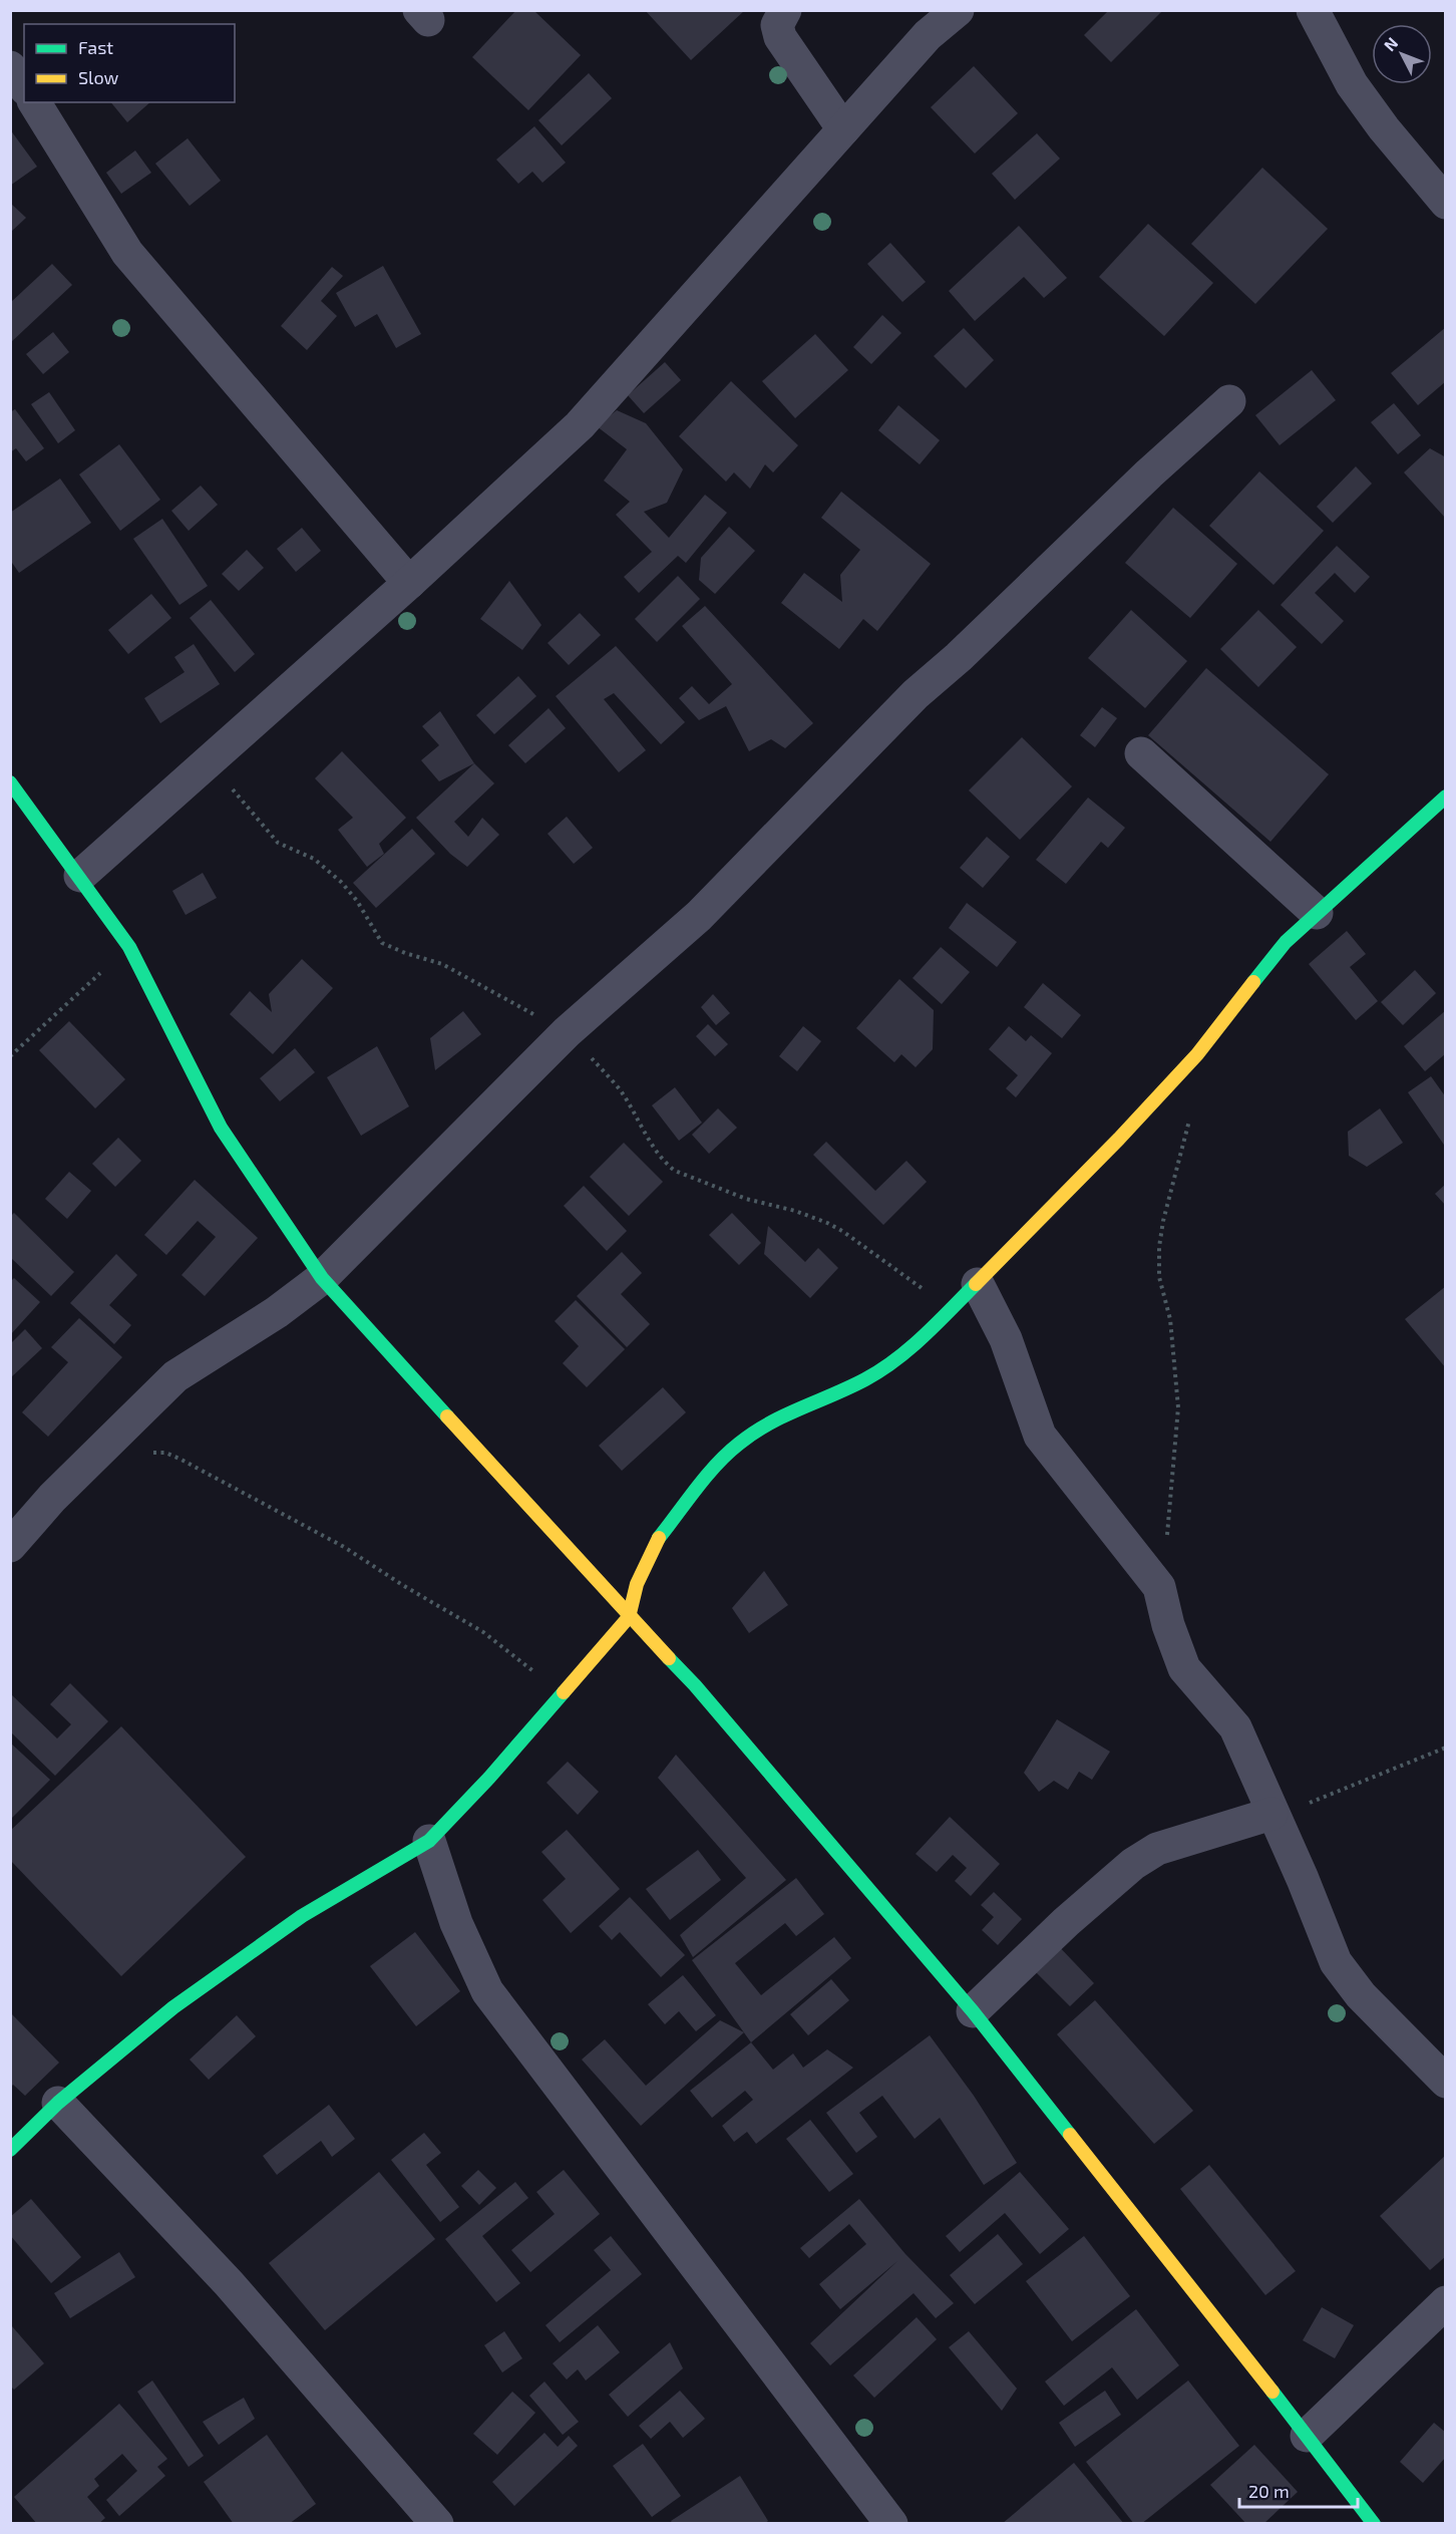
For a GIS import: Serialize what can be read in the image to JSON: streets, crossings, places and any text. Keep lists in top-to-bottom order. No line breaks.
{"legend":["Fast","Slow"],"scale_bar":"20 m","north":"top left"}
